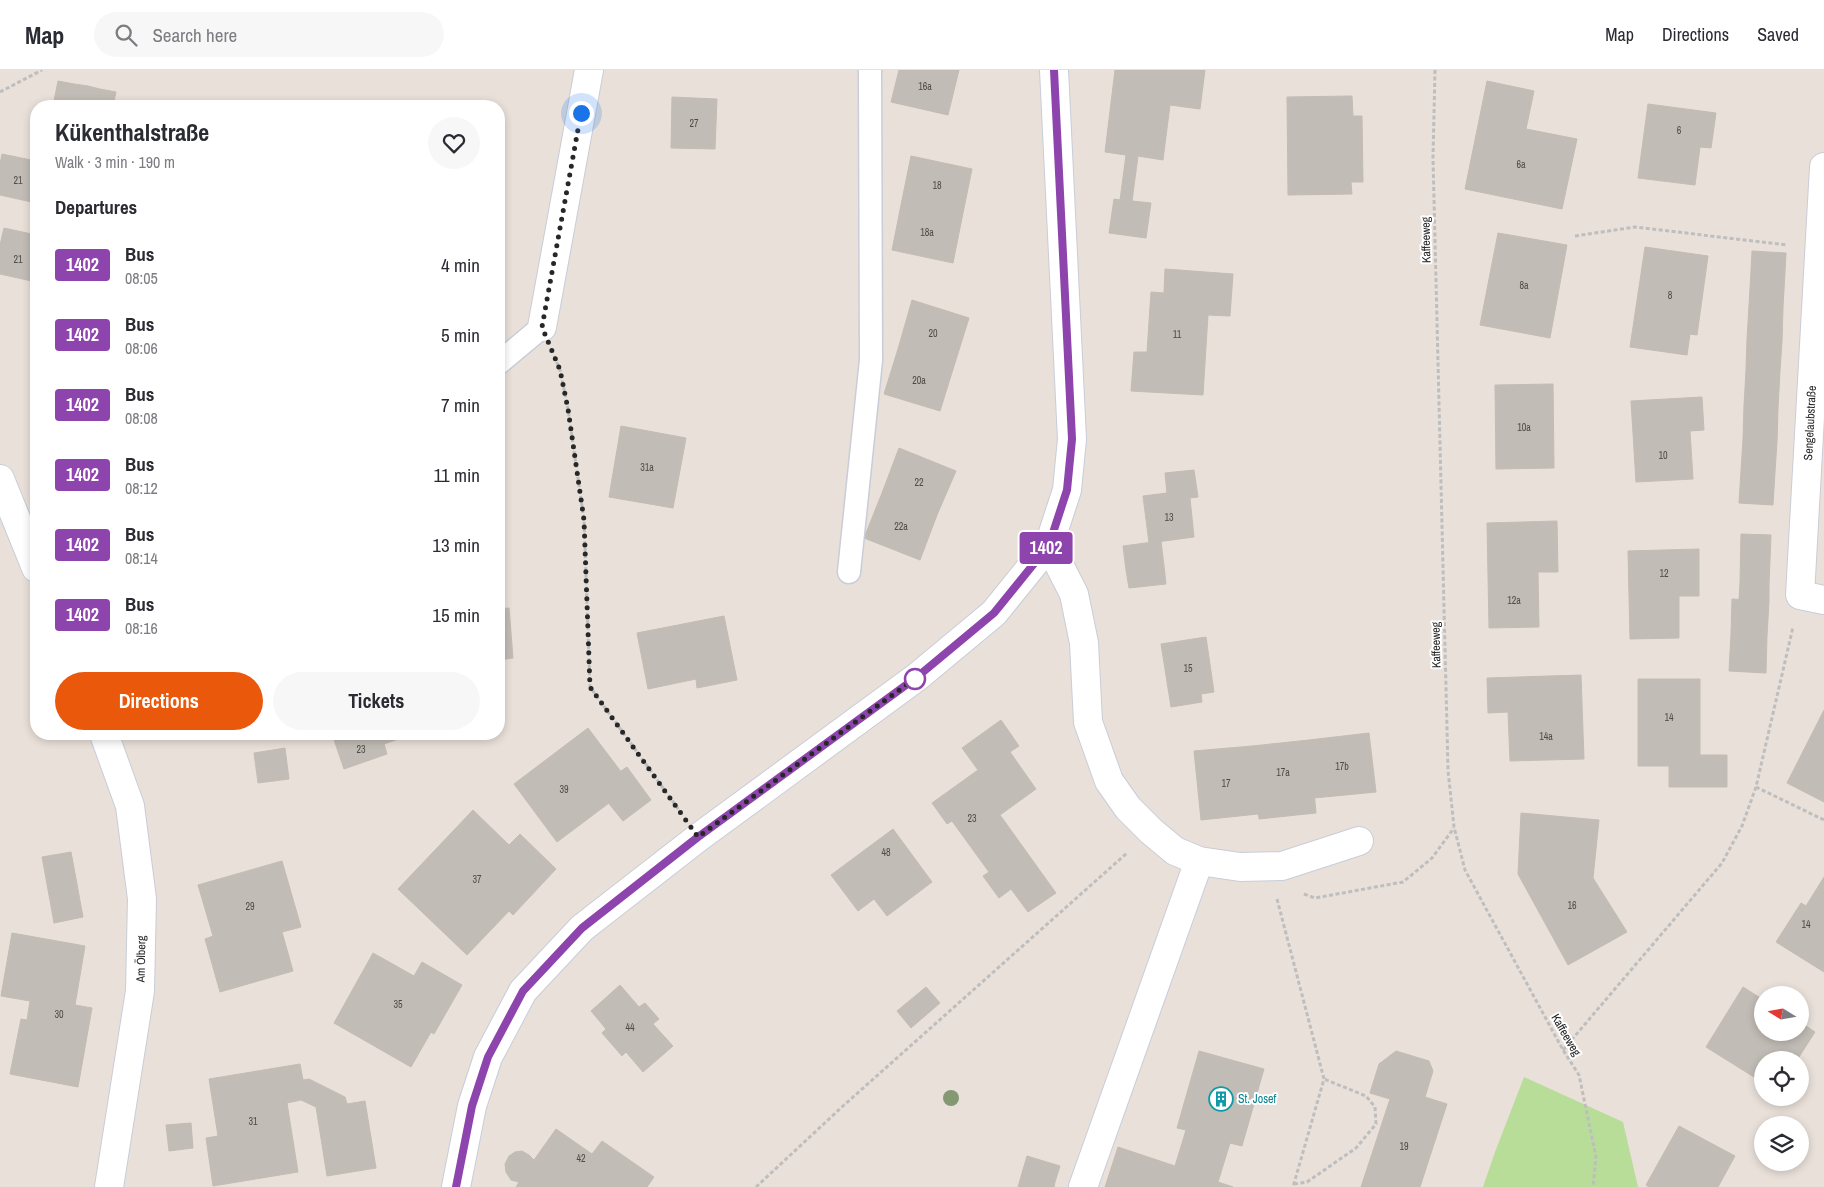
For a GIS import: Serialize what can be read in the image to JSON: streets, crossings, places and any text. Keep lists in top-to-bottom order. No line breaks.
{"streets":{"street":["Sengelaubstraße","Am Ölberg"],"path":["Kaffeeweg"]},"places":{"building":["St. Josef"]},"lines":["bus line 1402"],"house_numbers":["16a","27","6","6a","21","18","18a","21","8a","8","20","11","20a","10a","10","31a","22","13","22a","12","12a","15","14","14a","23","17b","17a","17","39","23","48","37","16","29","14","35","30","44","31","19","42"],"north":"left","page":{"header":"Map","search":"Search here","nav":["Map","Directions","Saved"],"on_map":"1402","heading":[["Kükenthalstraße","Walk · 3 min · 190 m"],"Departures"],"list":[{"mark":"1402","name":"Bus","note":"08:05","value":"4 min"},{"mark":"1402","name":"Bus","note":"08:06","value":"5 min"},{"mark":"1402","name":"Bus","note":"08:08","value":"7 min"},{"mark":"1402","name":"Bus","note":"08:12","value":"11 min"},{"mark":"1402","name":"Bus","note":"08:14","value":"13 min"},{"mark":"1402","name":"Bus","note":"08:16","value":"15 min"}],"buttons":["Directions","Tickets"]}}
